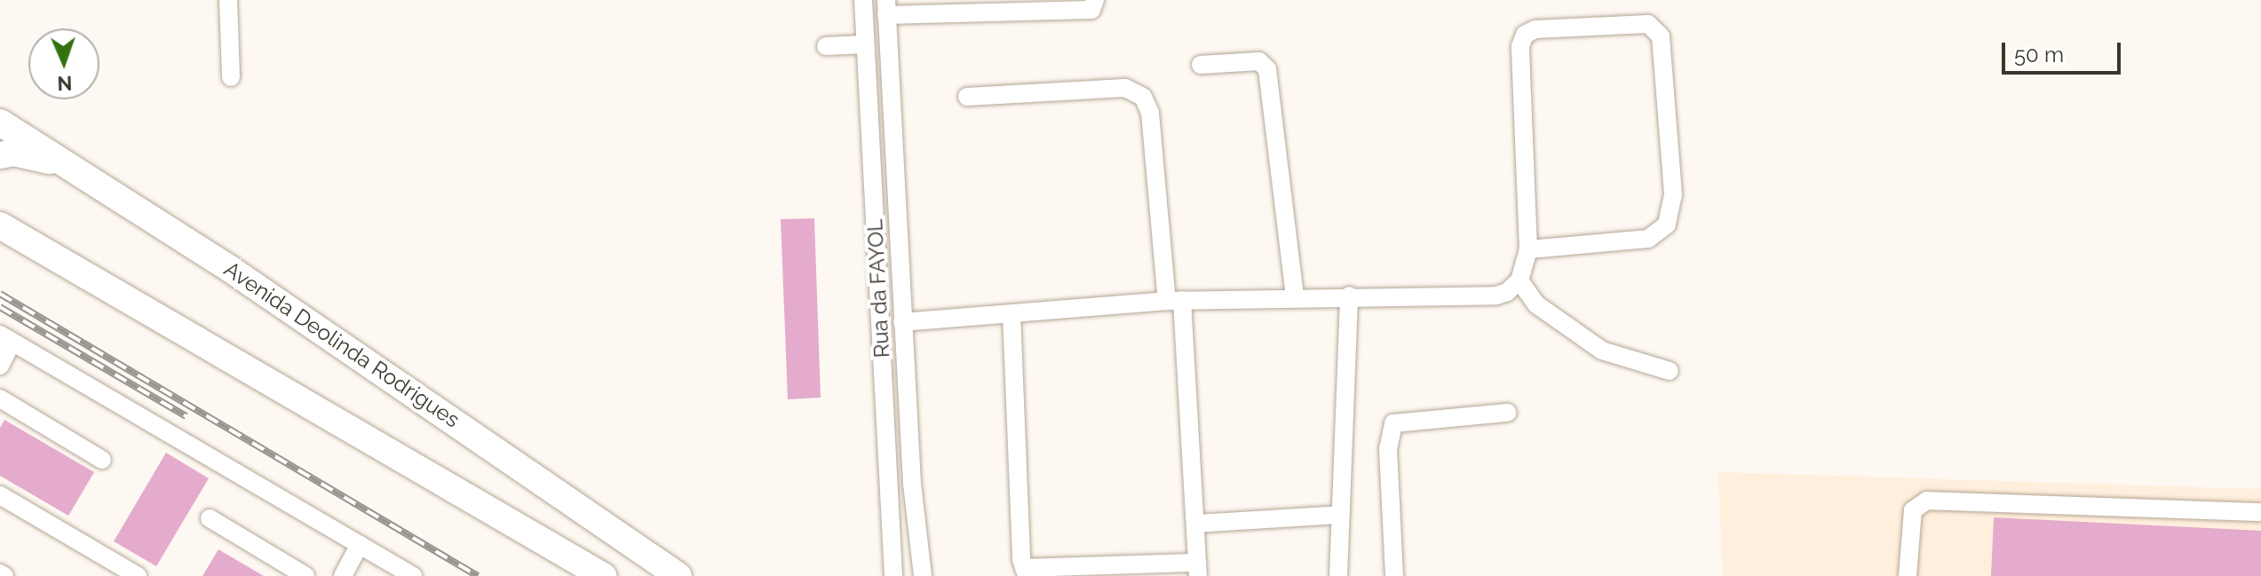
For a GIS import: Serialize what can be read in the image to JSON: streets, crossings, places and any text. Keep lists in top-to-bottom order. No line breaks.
{"streets":{"highway":["Avenida Deolinda Rodrigues"],"street":["Rua da FAYOL"]},"scale_bar":"50 m","north":"bottom"}
